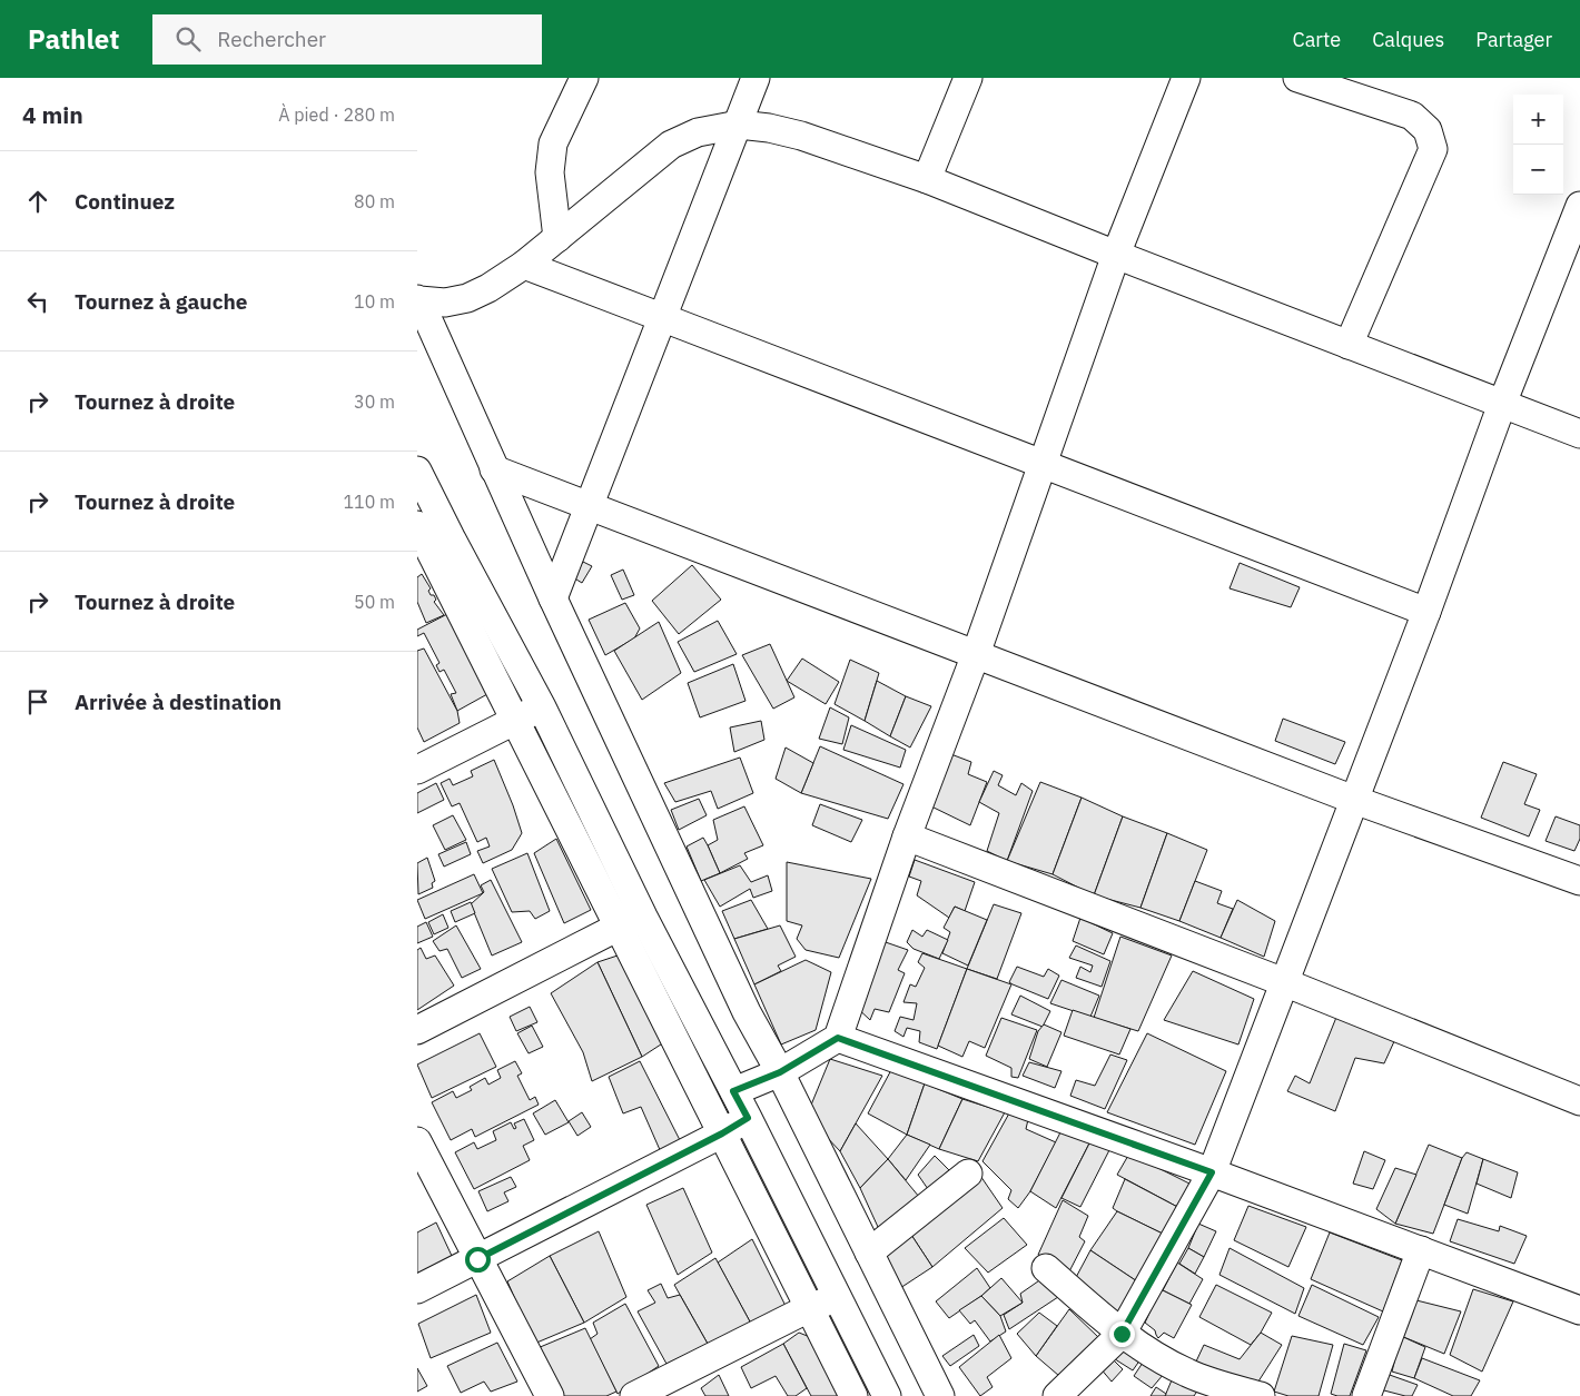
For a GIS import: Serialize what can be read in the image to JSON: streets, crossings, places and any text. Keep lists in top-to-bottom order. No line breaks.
{"page":{"header":"Pathlet","search":"Rechercher","nav":["Carte","Calques","Partager"],"heading":["4 min","À pied · 280 m"],"map_buttons":["+","−"],"list":[["Continuez","80 m"],["Tournez à gauche","10 m"],["Tournez à droite","30 m"],["Tournez à droite","110 m"],["Tournez à droite","50 m"],"Arrivée à destination"]}}
